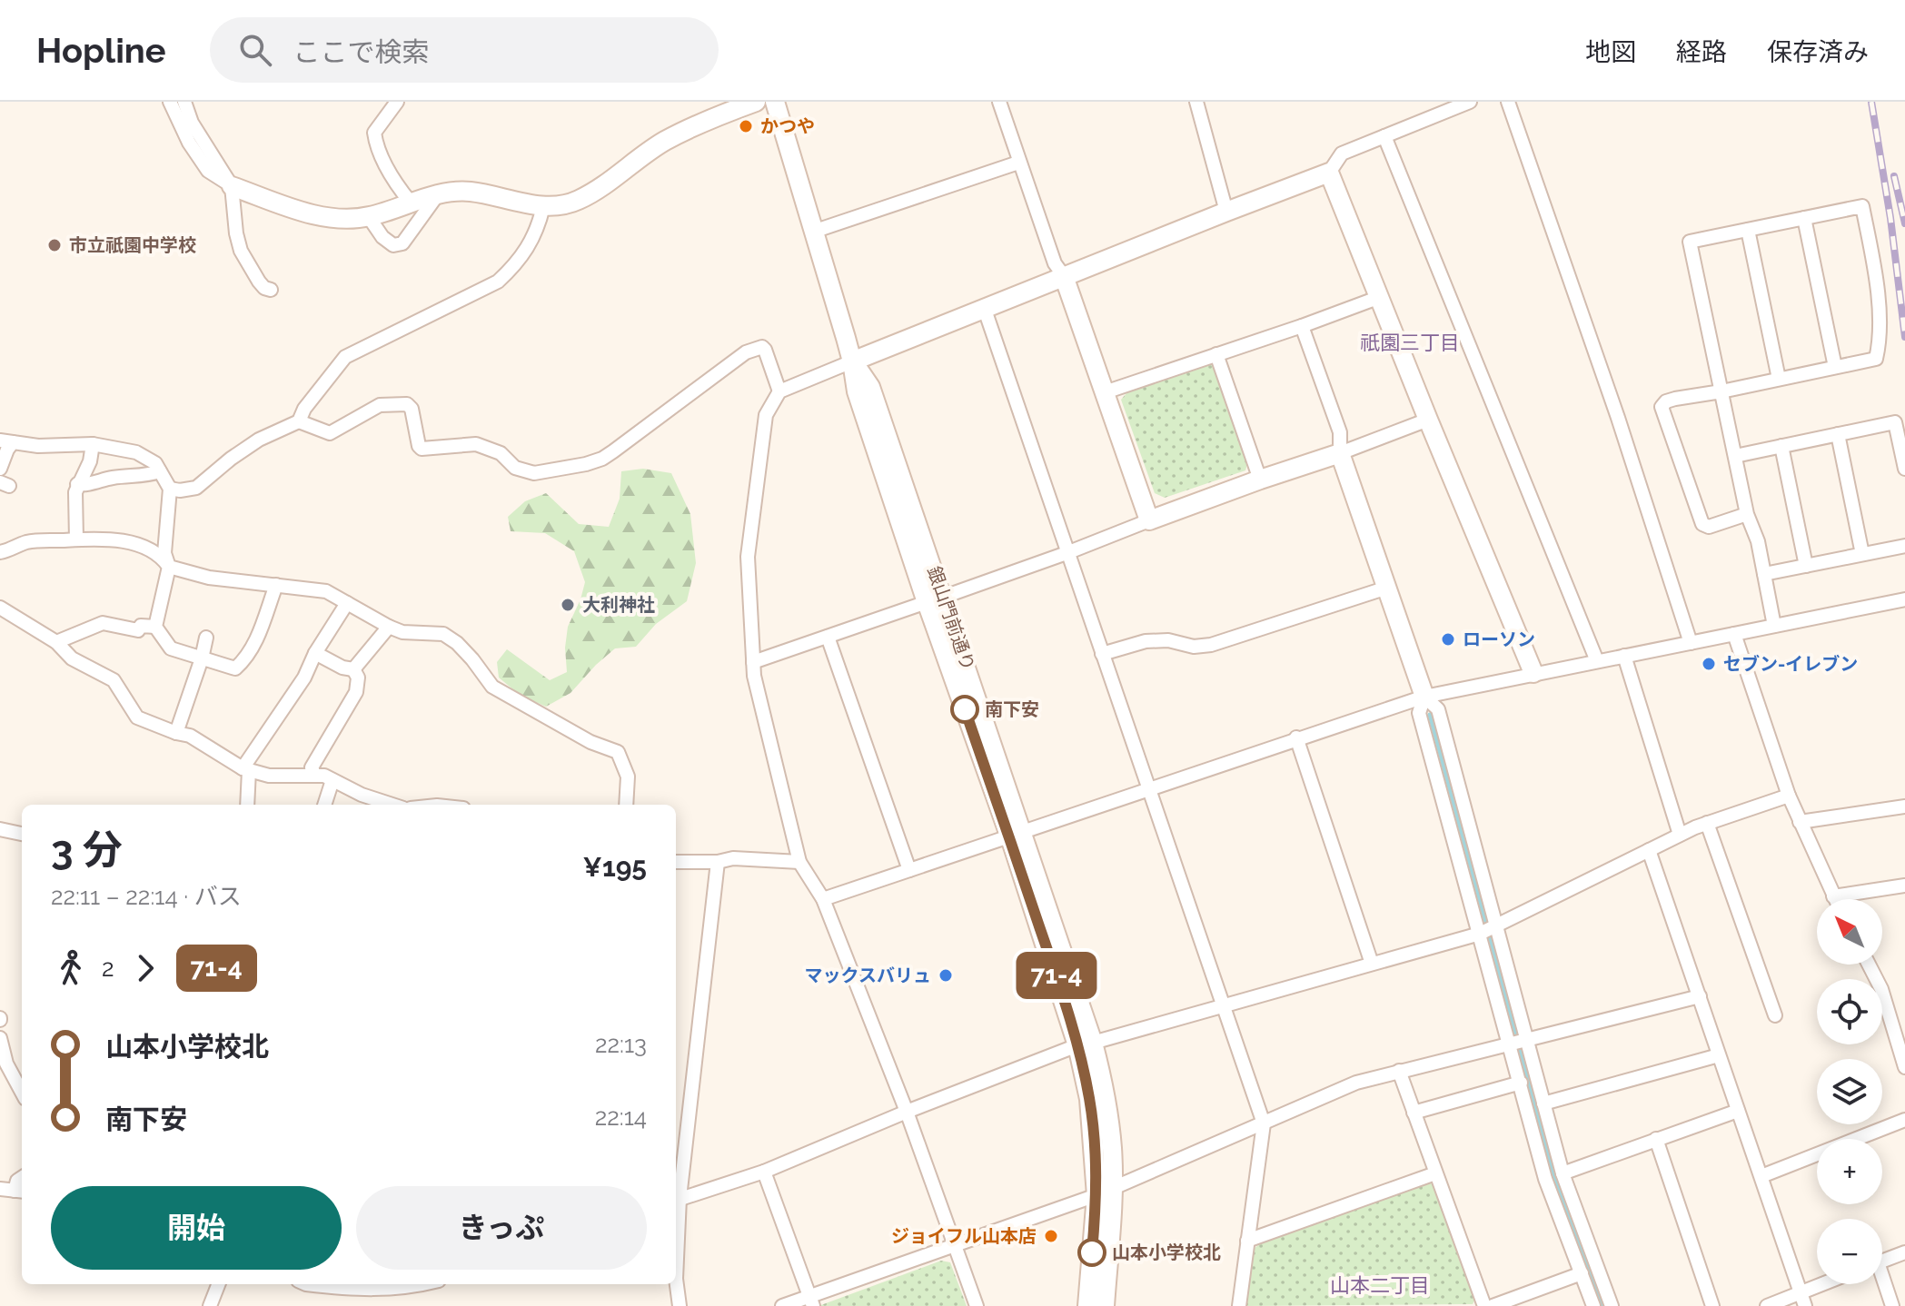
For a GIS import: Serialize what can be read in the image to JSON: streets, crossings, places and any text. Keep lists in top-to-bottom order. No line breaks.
{"streets":{"street":["銀山門前通り"]},"districts":["祇園三丁目","山本二丁目"],"places":["かつや","市立祇園中学校","大利神社","ローソン","セブン-イレブン","南下安","マックスバリュ","ジョイフル山本店","山本小学校北"],"lines":["bus line 71-4"],"north":"top left","page":{"header":"Hopline","search":"ここで検索","nav":["地図","経路","保存済み"],"on_map":"71-4","heading":["3 分","22:11 – 22:14 · バス","¥195"],"map_buttons":["+","−"],"legs":["2","71-4"],"list":[{"name":"山本小学校北","value":"22:13"},{"name":"南下安","value":"22:14"}],"buttons":["開始","きっぷ"]}}
